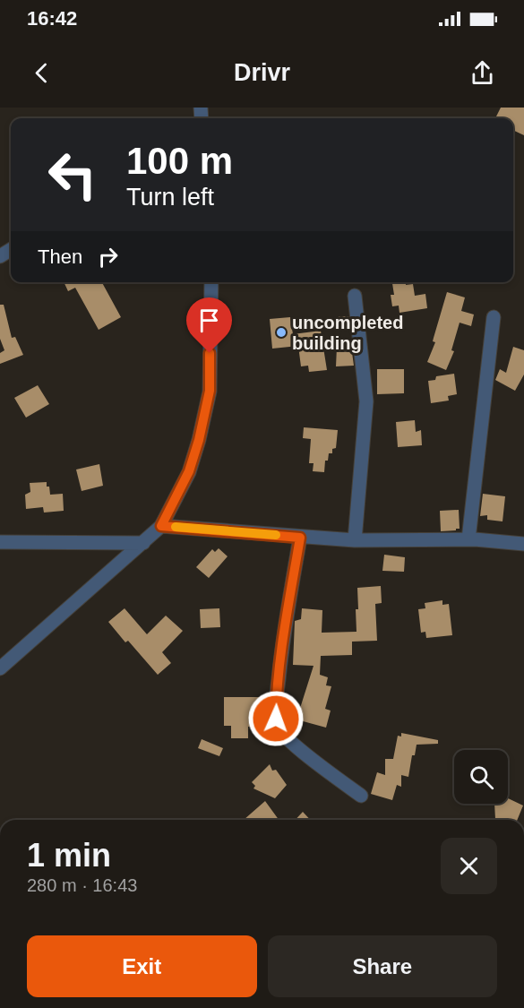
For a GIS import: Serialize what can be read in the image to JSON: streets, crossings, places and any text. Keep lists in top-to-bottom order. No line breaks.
{"places":["uncompleted building"],"page":{"status":"16:42","header":"Drivr","turn":["100 m","Turn left"],"then":"Then","heading":["1 min","280 m · 16:43"],"buttons":["Exit","Share"]}}
